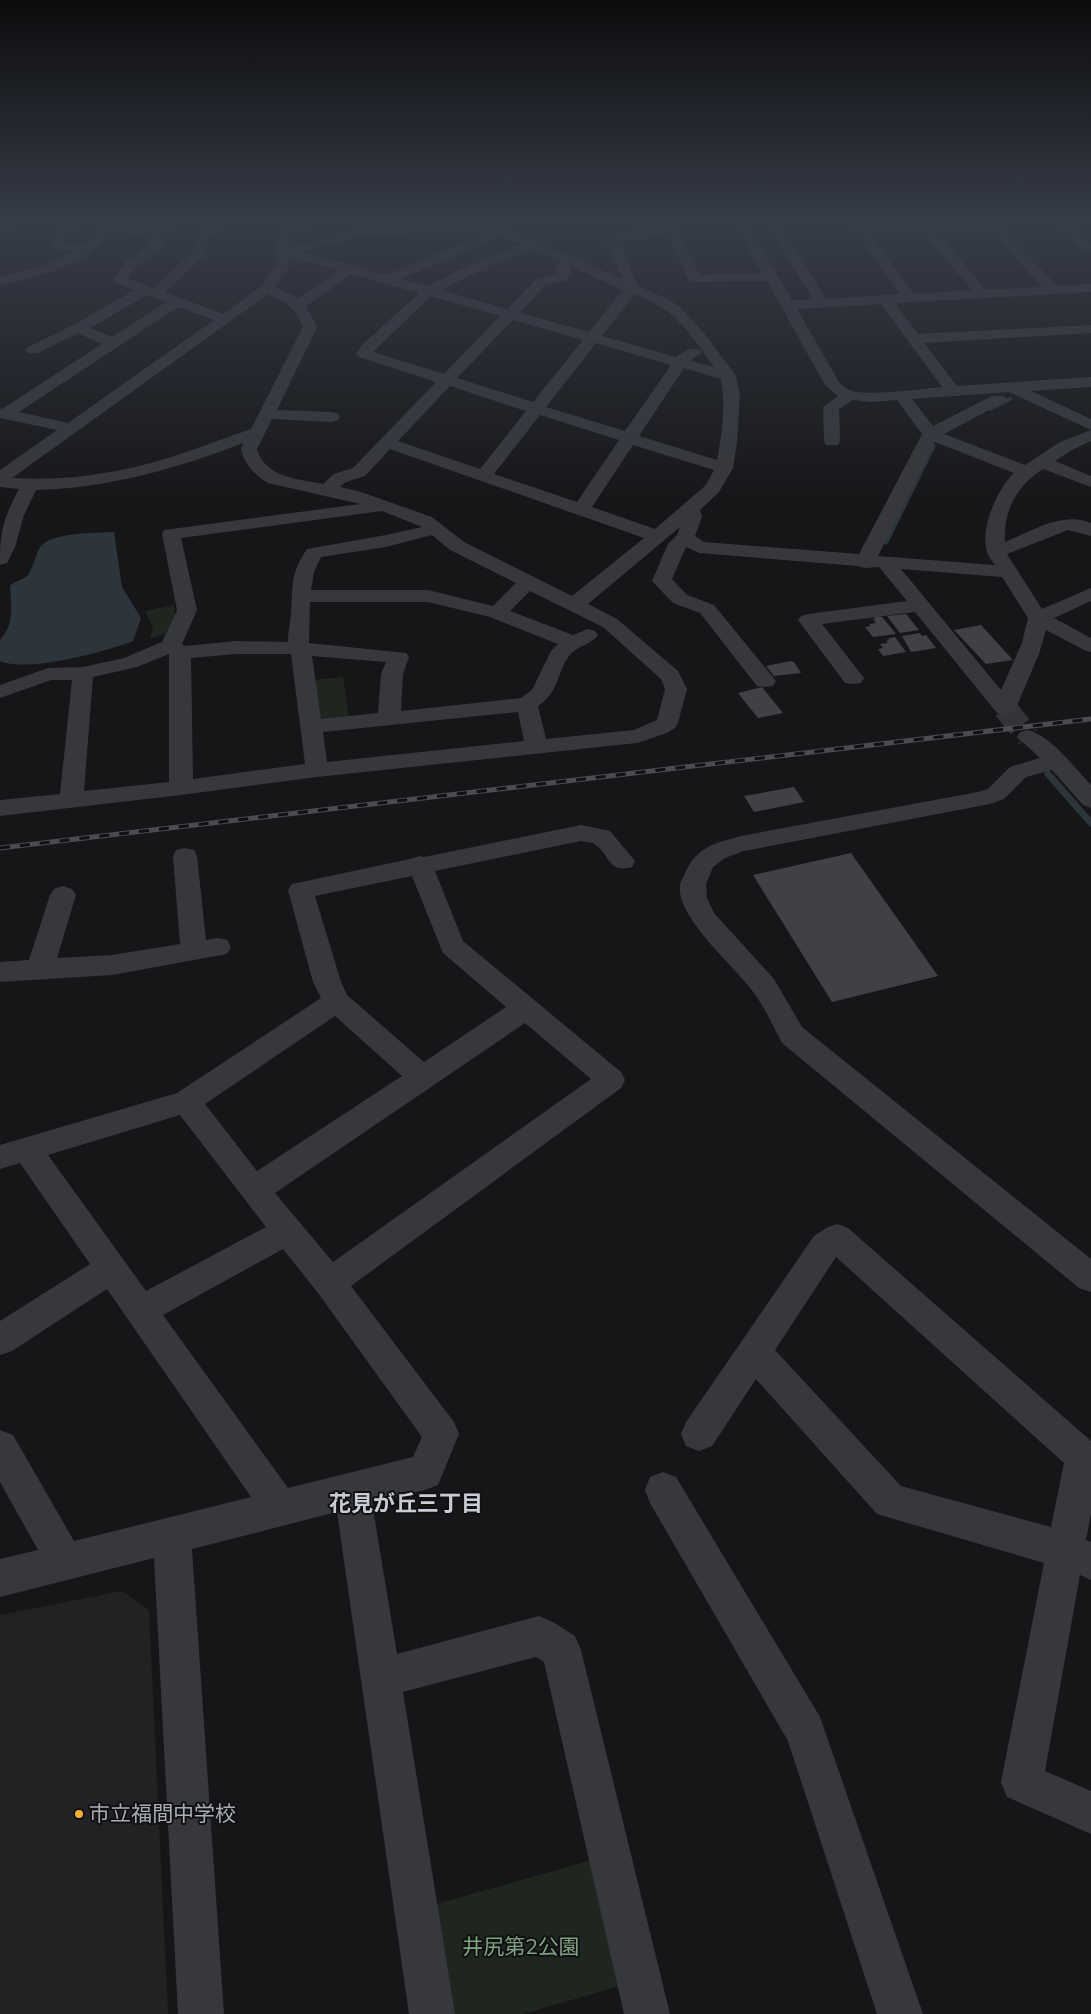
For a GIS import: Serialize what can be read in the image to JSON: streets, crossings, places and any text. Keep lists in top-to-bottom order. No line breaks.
{"districts":["花見が丘三丁目"],"parks":["井尻第2公園"],"places":["市立福間中学校"]}
